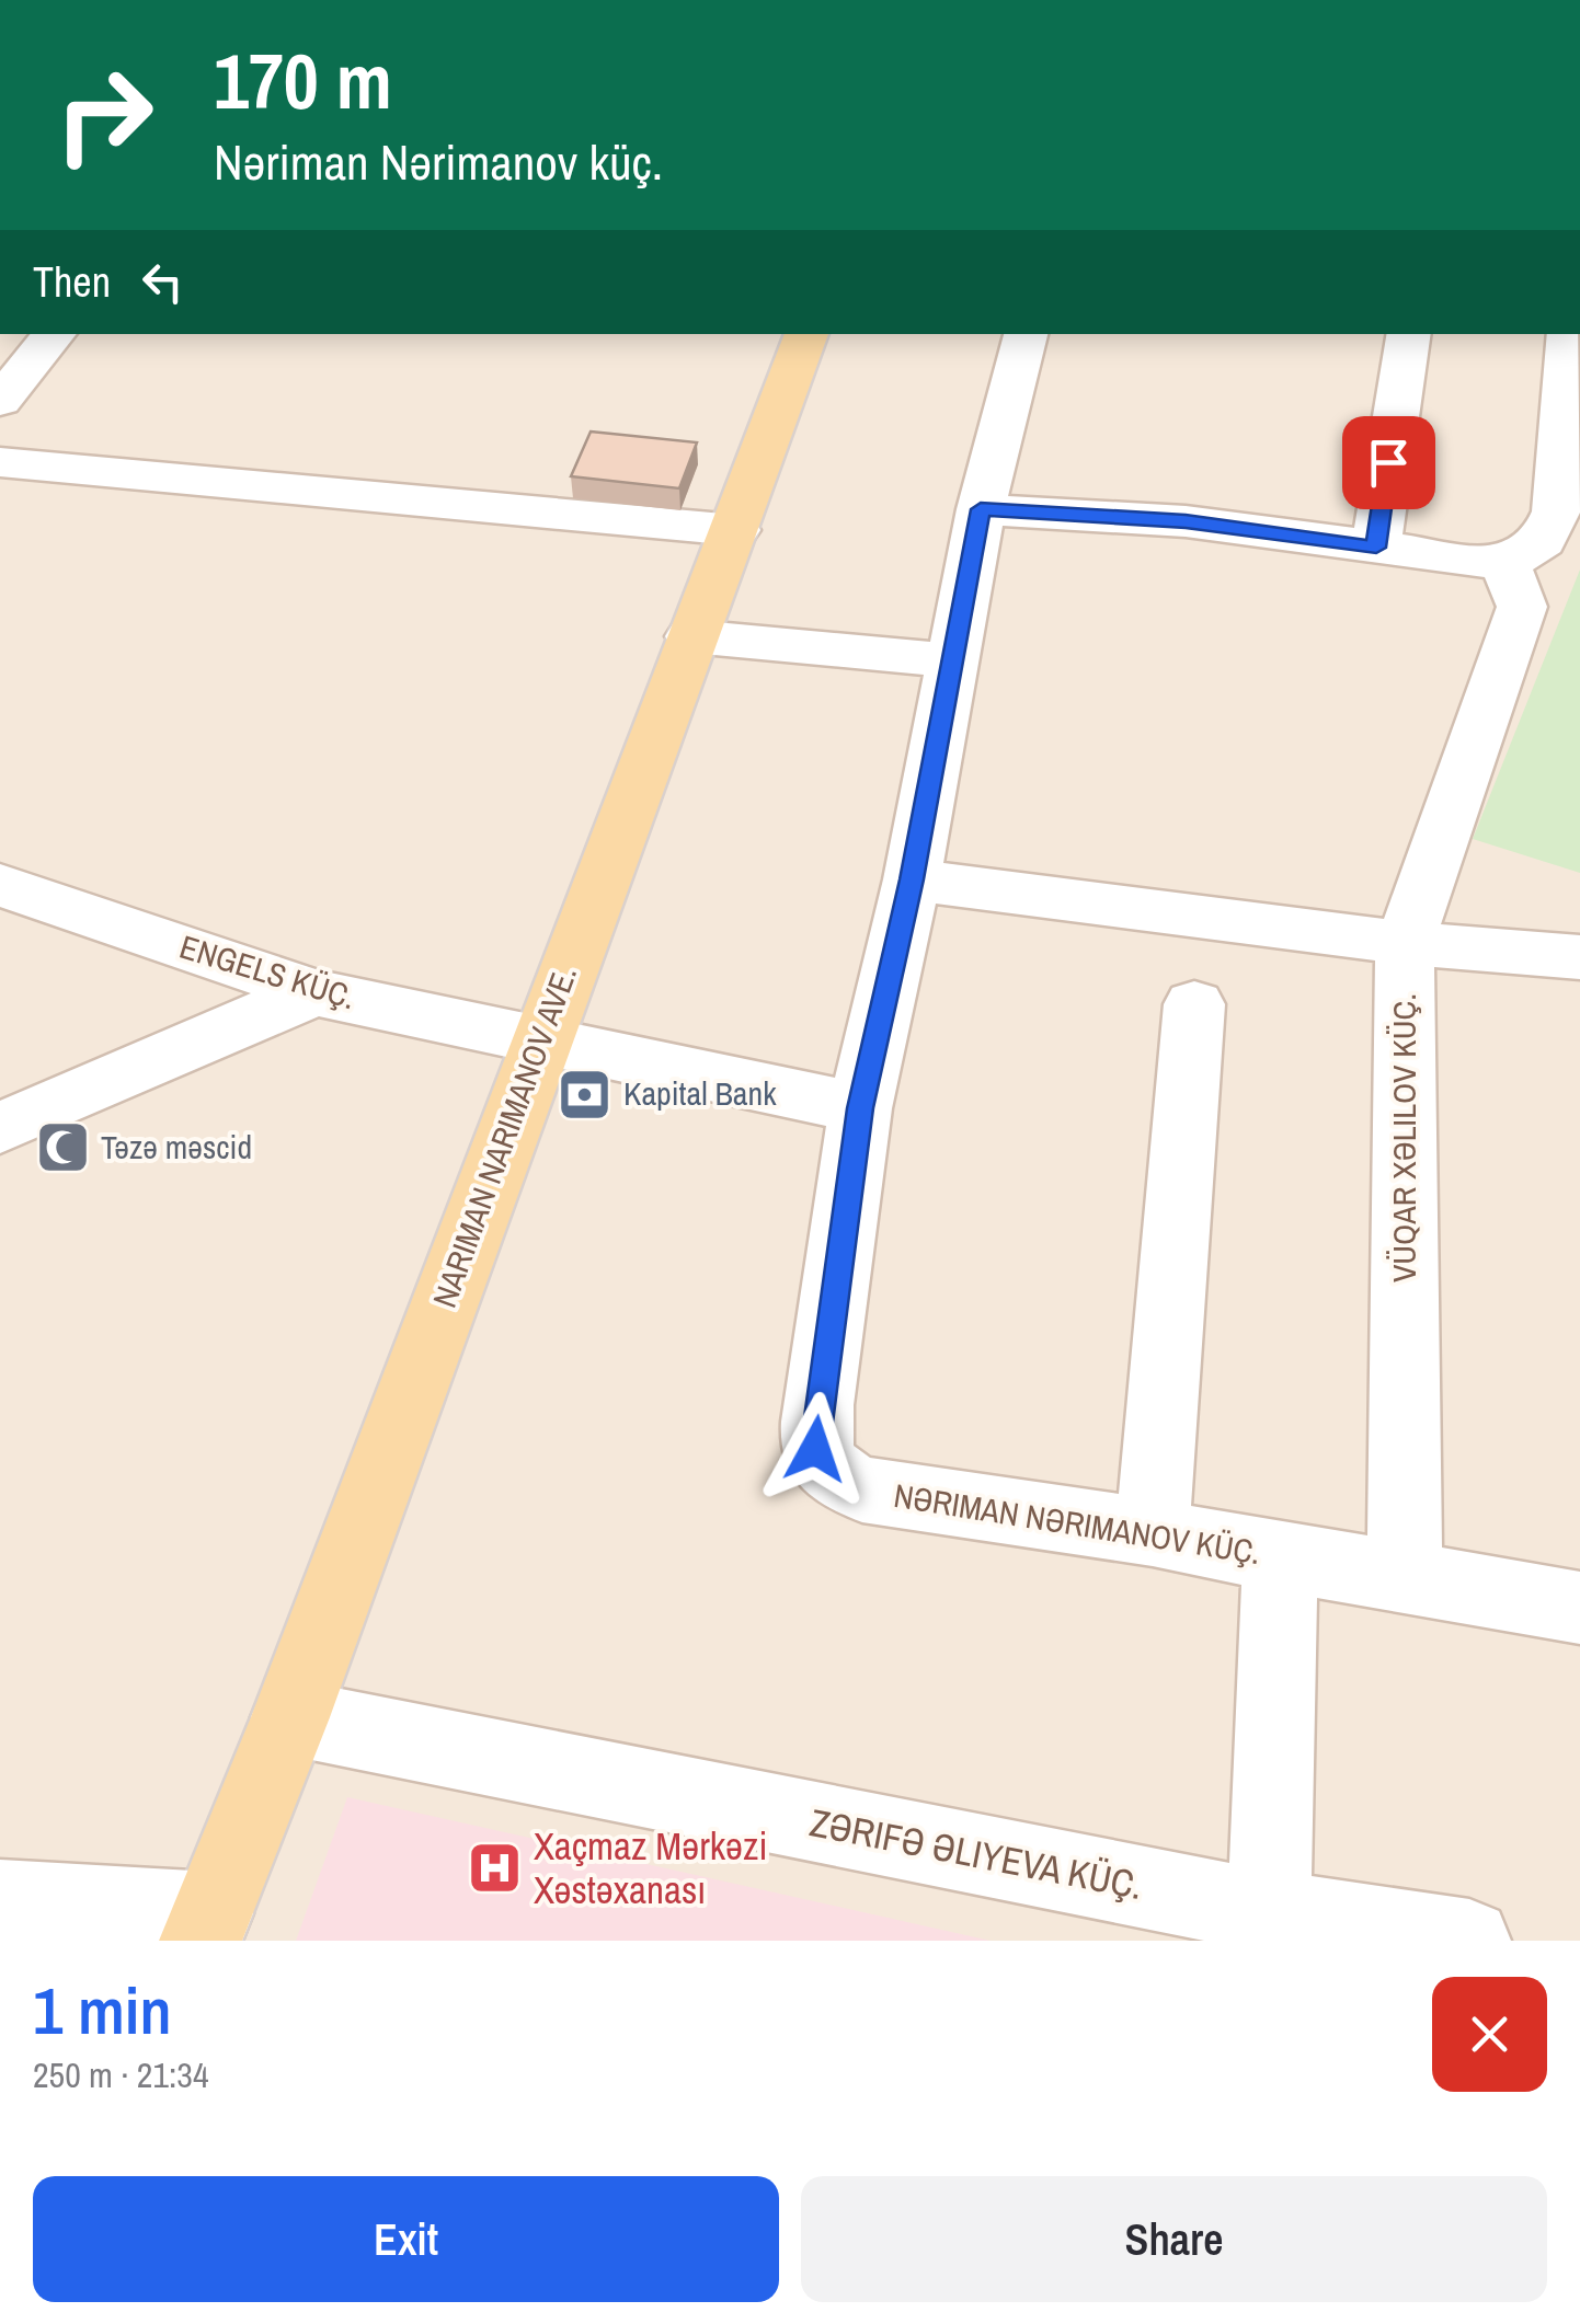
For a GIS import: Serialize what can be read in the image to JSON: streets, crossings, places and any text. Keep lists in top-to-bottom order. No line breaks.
{"streets":{"main road":["NARIMAN NARIMANOV AVE."],"street":["ENGELS KÜÇ.","VÜQAR XƏLILOV KÜÇ.","NƏRIMAN NƏRIMANOV KÜÇ.","ZƏRIFƏ ƏLIYEVA KÜÇ."]},"crossings":[["ENGELS KÜÇ.","NARIMAN NARIMANOV AVE."],["ENGELS KÜÇ.","NƏRIMAN NƏRIMANOV KÜÇ."],["NARIMAN NARIMANOV AVE.","ZƏRIFƏ ƏLIYEVA KÜÇ."]],"places":{"bank":["Kapital Bank"],"mosque":["Təzə məscid"],"hospital":["Xaçmaz Mərkəzi Xəstəxanası"]},"page":{"turn":["170 m","Nəriman Nərimanov küç."],"then":"Then","heading":["1 min","250 m · 21:34"],"buttons":["Exit","Share"]}}
